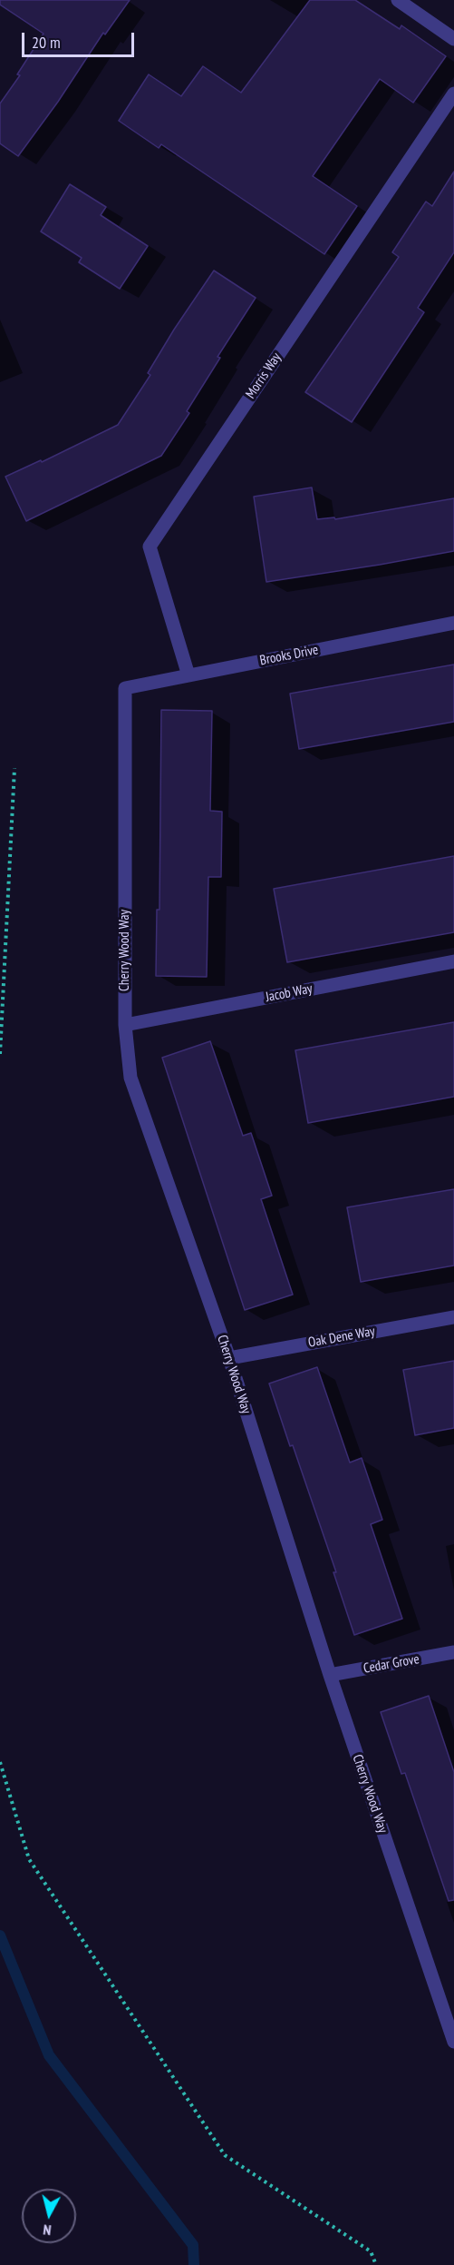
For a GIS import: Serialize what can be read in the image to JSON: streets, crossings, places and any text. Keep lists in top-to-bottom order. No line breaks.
{"streets":{"street":["Morris Way","Brooks Drive","Cherry Wood Way","Jacob Way","Oak Dene Way","Cedar Grove"]},"crossings":[["Morris Way","Brooks Drive"],["Brooks Drive","Cherry Wood Way"],["Cherry Wood Way","Jacob Way"],["Cherry Wood Way","Oak Dene Way"],["Cherry Wood Way","Cedar Grove"]],"scale_bar":"20 m","north":"bottom"}
